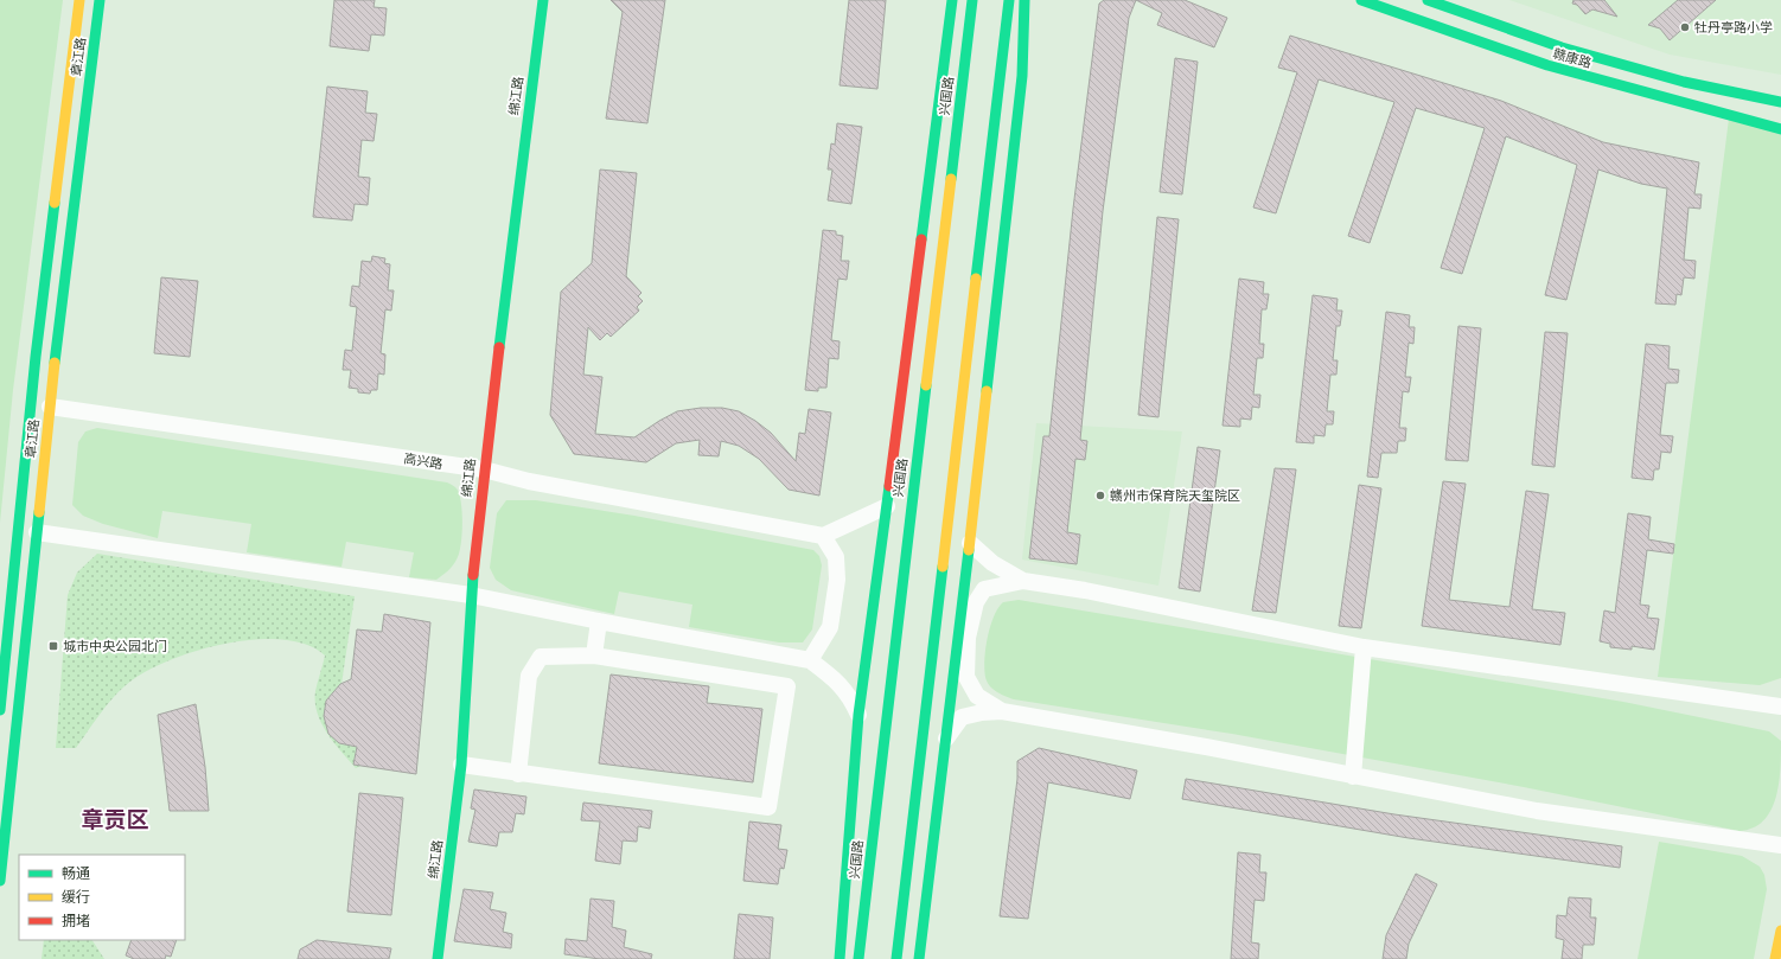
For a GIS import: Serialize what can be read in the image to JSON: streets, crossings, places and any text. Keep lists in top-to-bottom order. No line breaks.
{"streets":{"main road":["章江路","赣康路","绵江路","兴国路"],"street":["高兴路"]},"crossings":[["章江路","高兴路"],["绵江路","高兴路"]],"districts":["章贡区"],"places":{"other":["牡丹亭路小学","赣州市保育院天玺院区"],"transit":["城市中央公园北门"]},"legend":["畅通","缓行","拥堵"]}
